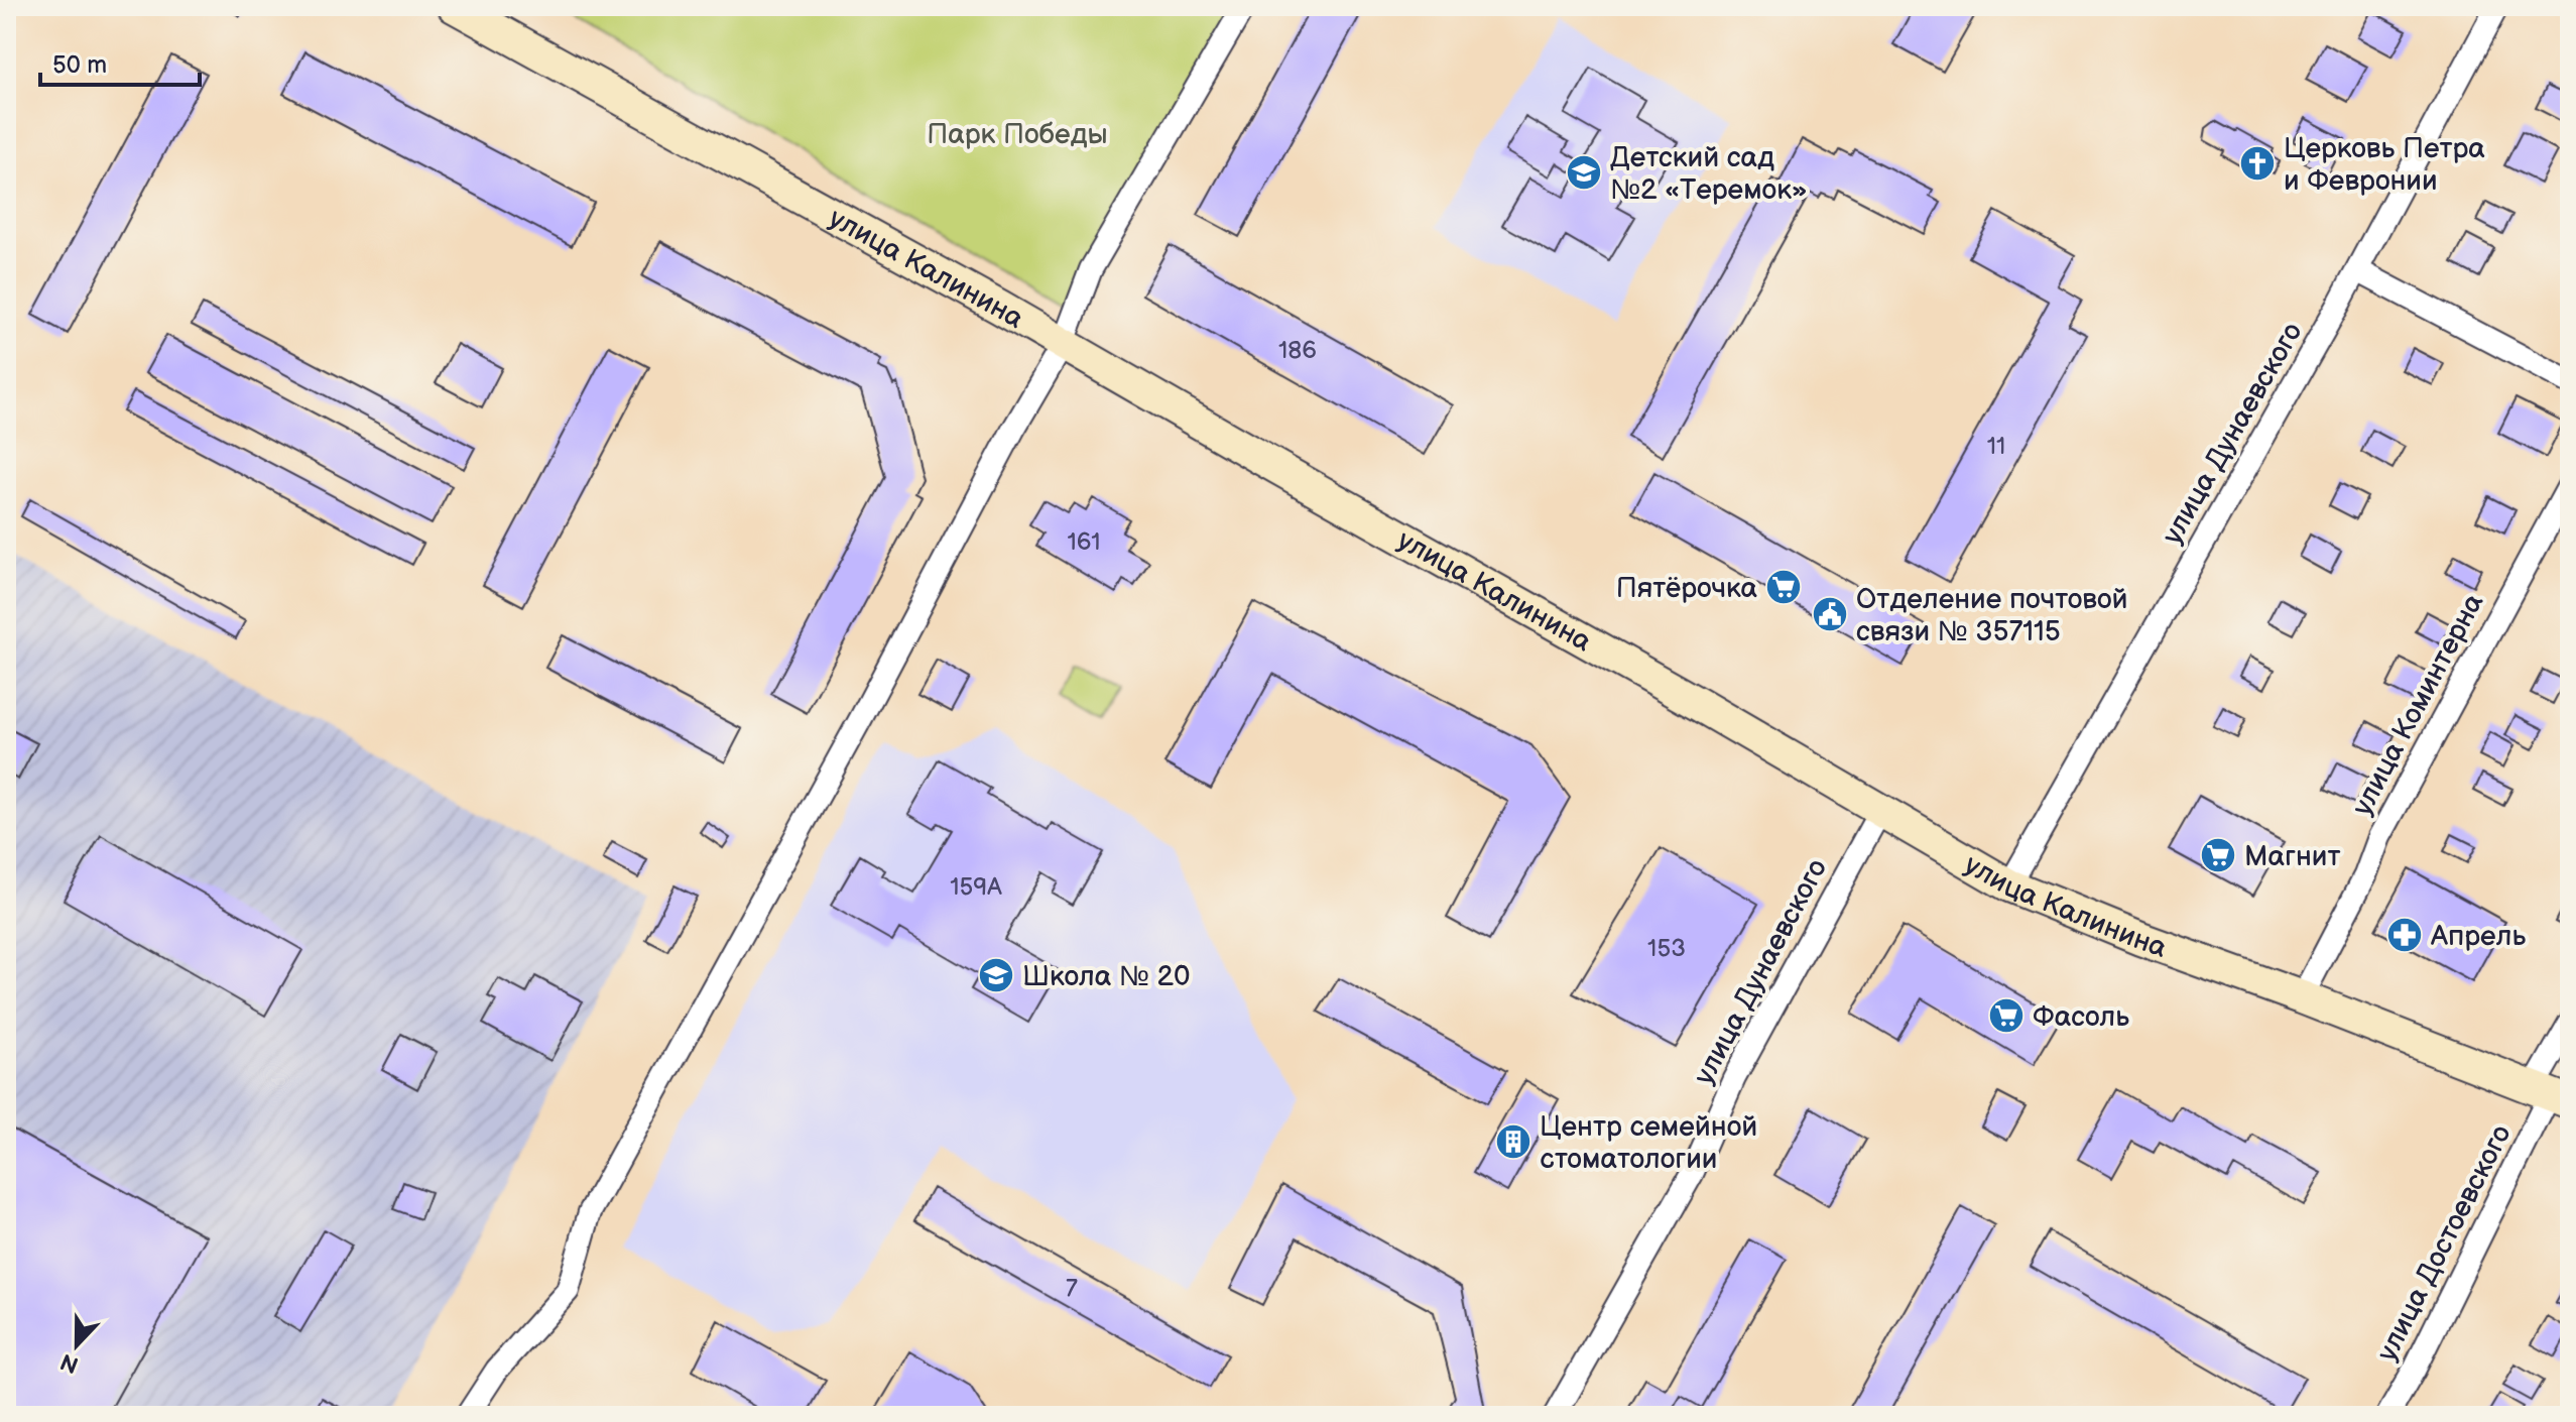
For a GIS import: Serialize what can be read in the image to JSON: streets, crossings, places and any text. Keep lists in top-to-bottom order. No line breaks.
{"streets":{"main road":["улица Калинина"],"street":["улица Дунаевского","улица Коминтерна","улица Достоевского"]},"crossings":[["улица Калинина","улица Дунаевского"],["улица Калинина","улица Коминтерна"],["улица Калинина","улица Достоевского"]],"parks":["Парк Победы"],"places":{"church":["Церковь Петра и Февронии"],"school or university":["Детский сад №2 «Теремок»","Школа № 20"],"supermarket":["Пятёрочка","Магнит","Фасоль"],"public building":["Отделение почтовой связи № 357115"],"pharmacy":["Апрель"],"building":["Центр cемейной cтоматологии"]},"house_numbers":["186","11","161","159А","153","7"],"scale_bar":"50 m","north":"bottom"}
